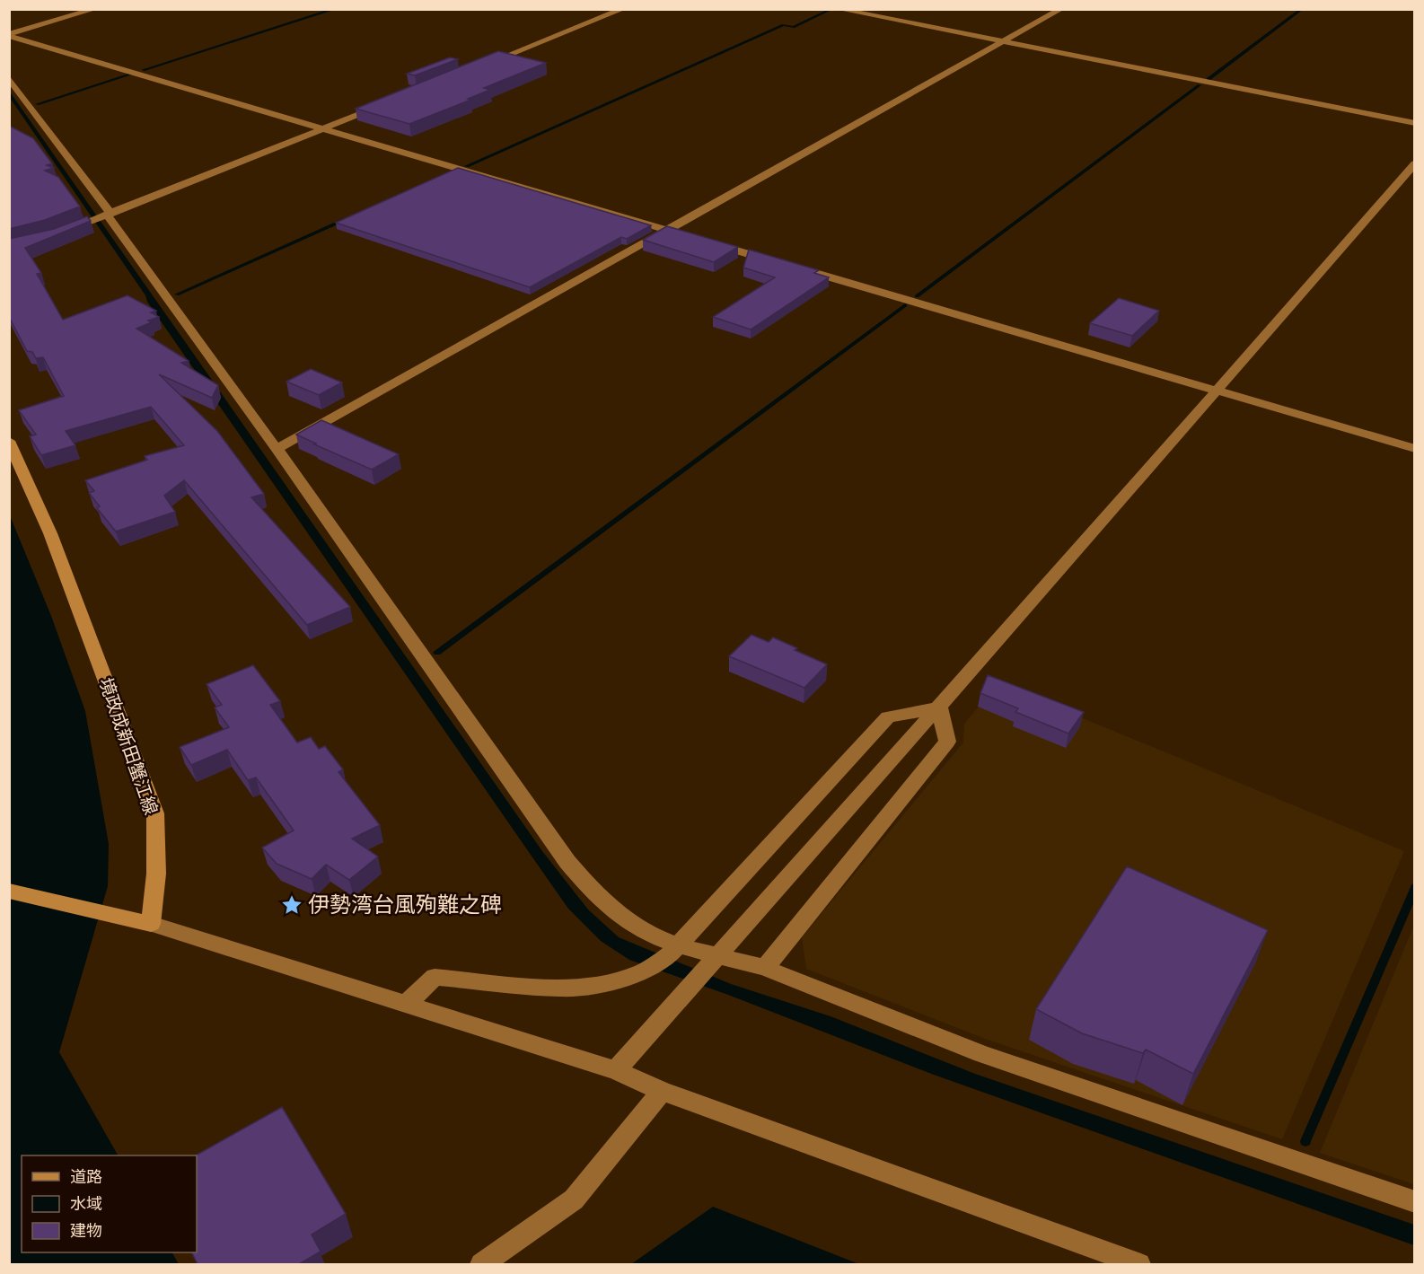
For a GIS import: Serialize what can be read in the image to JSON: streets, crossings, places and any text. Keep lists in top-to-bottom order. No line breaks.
{"streets":{"main road":["境政成新田蟹江線"]},"places":{"place":["伊勢湾台風殉難之碑"]},"legend":["道路","水域","建物"]}
